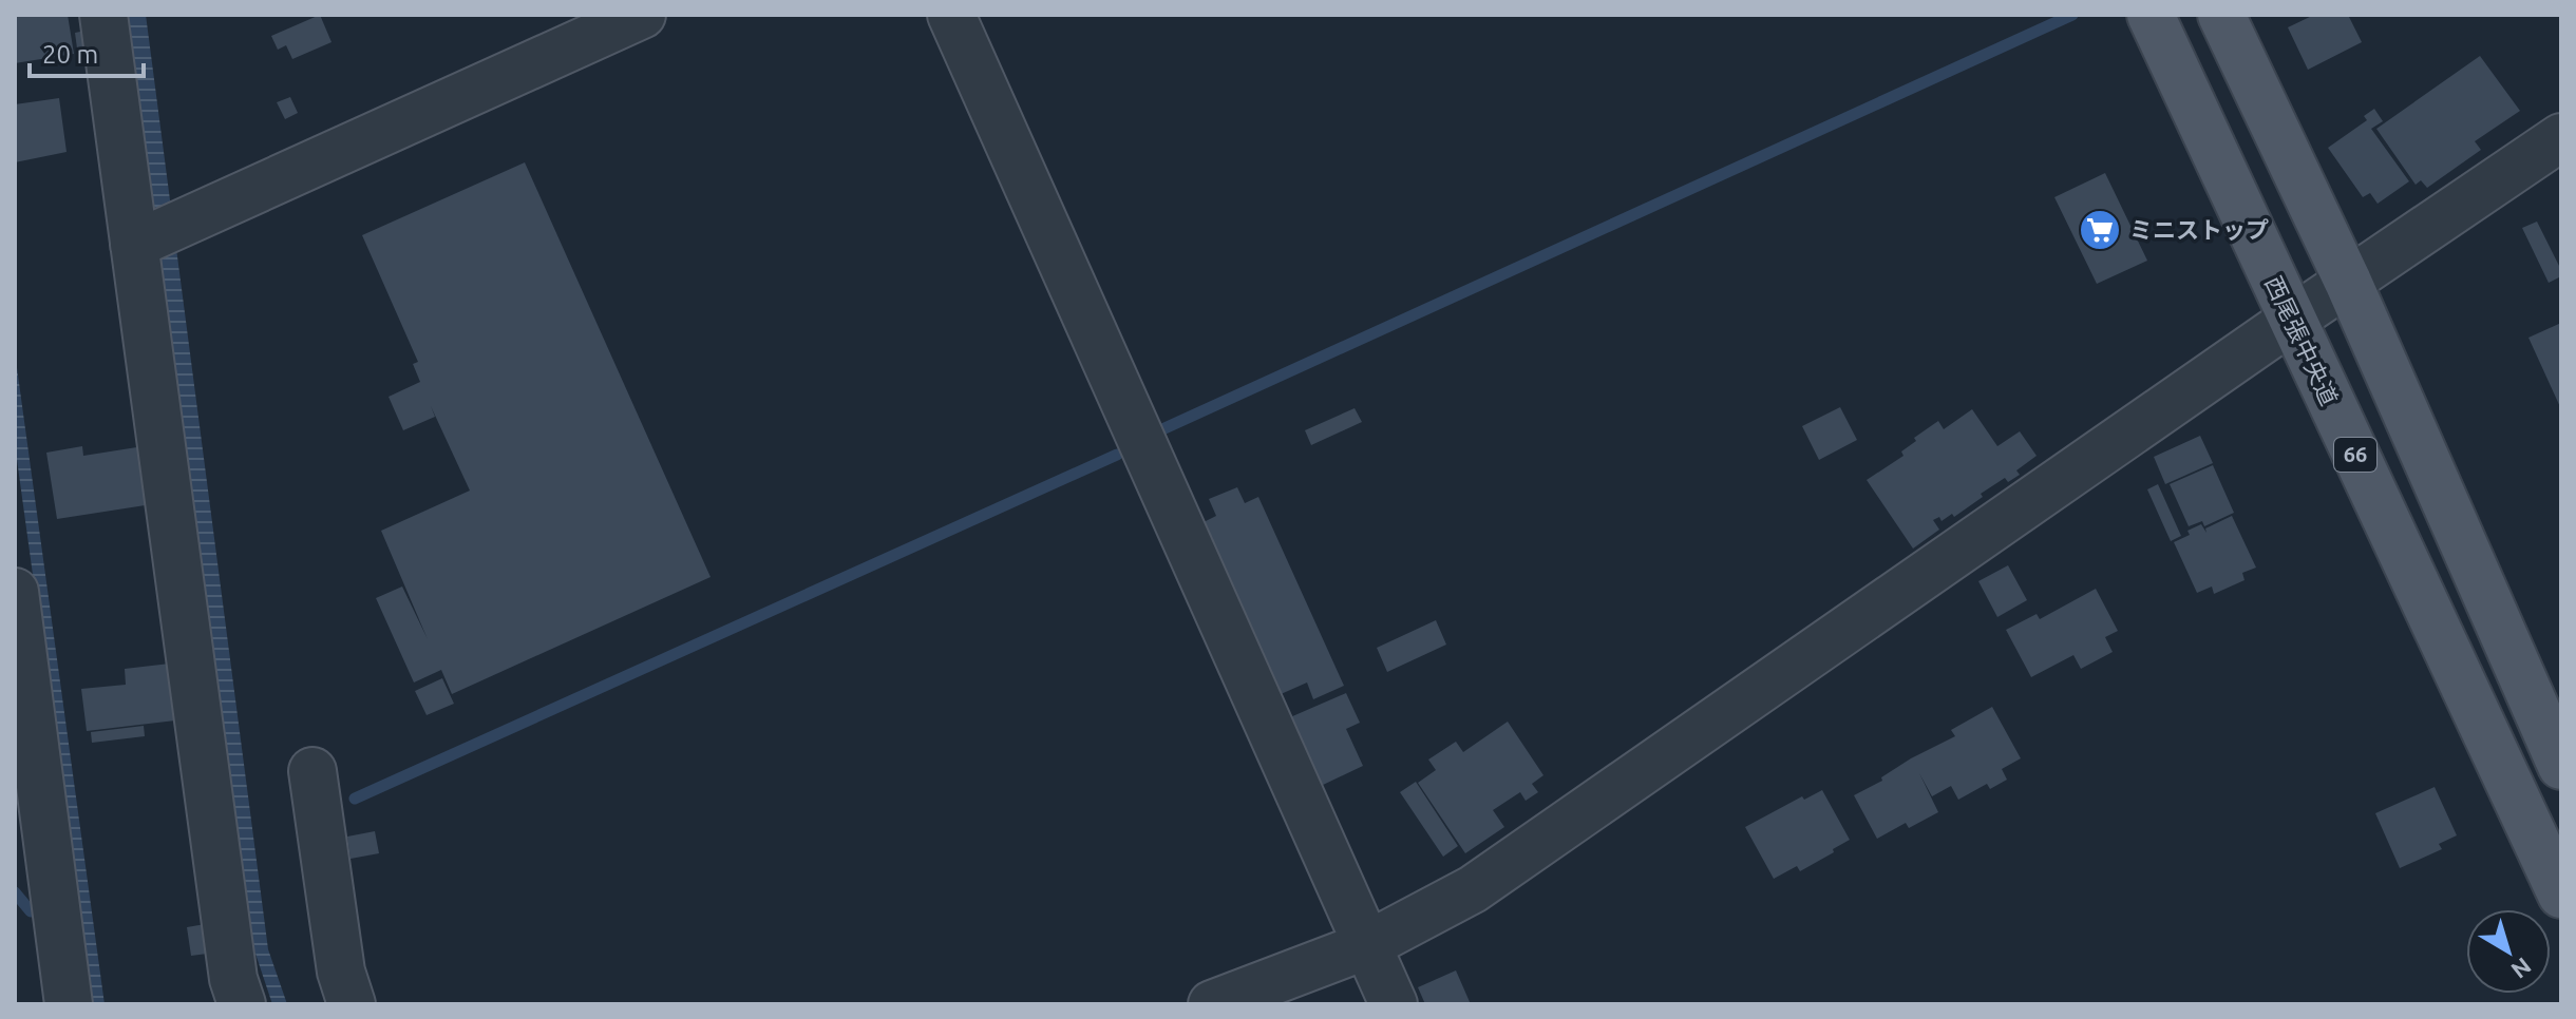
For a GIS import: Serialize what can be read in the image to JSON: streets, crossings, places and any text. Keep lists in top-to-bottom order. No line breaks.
{"streets":{"main road":["西尾張中央道","66"]},"places":{"supermarket":["ミニストップ"]},"scale_bar":"20 m","north":"bottom right"}
